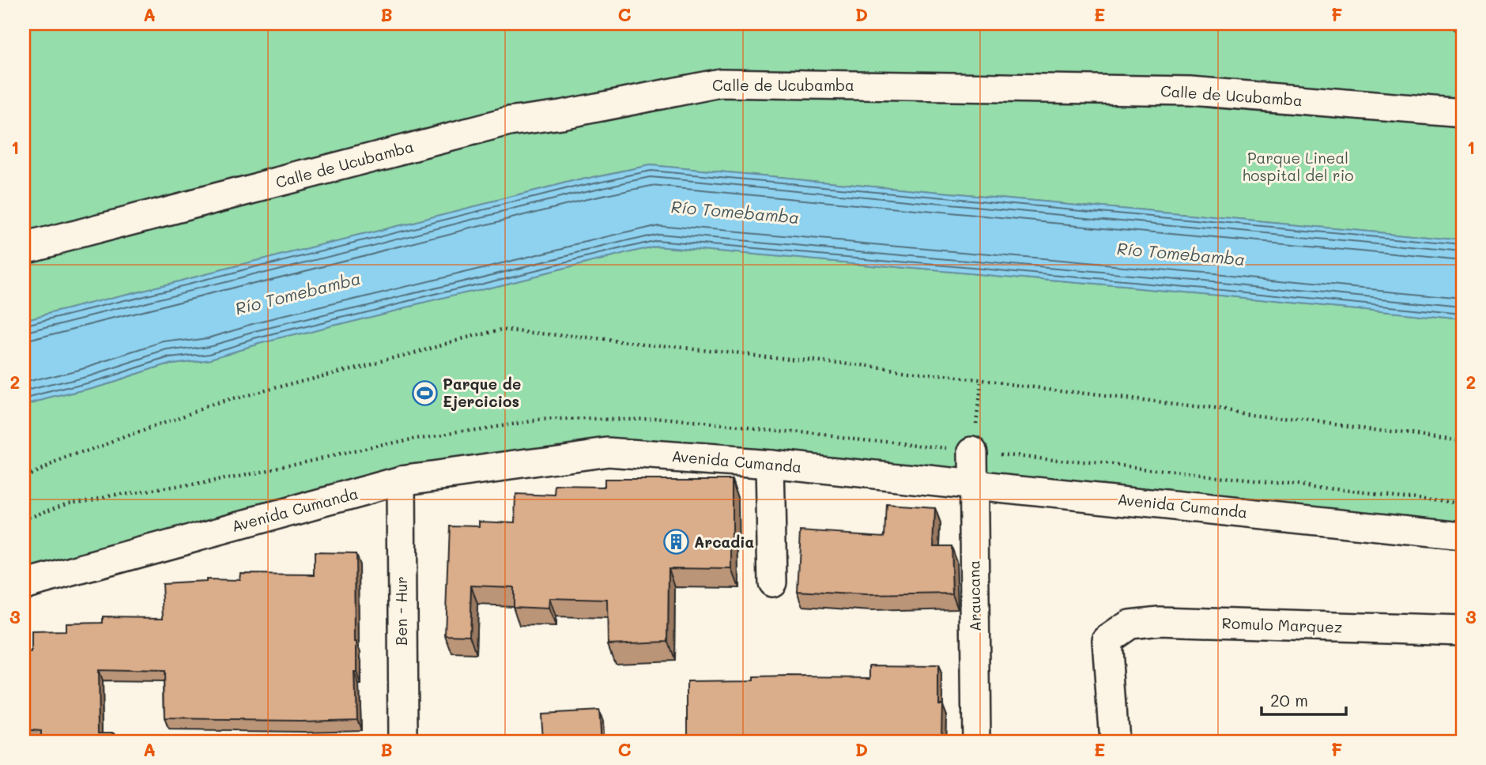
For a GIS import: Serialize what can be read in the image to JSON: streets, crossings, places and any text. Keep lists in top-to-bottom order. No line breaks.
{"streets":{"street":["Calle de Ucubamba","Avenida Cumanda","Araucana","Ben - Hur","Romulo Marquez"]},"crossings":[["Avenida Cumanda","Araucana"],["Avenida Cumanda","Ben - Hur"]],"water":["Río Tomebamba"],"parks":["Parque Lineal hospital del rio"],"places":{"sports":["Parque de Ejercicios"],"building":["Arcadia"]},"scale_bar":"20 m","grid":{"columns":["A","B","C","D","E","F"],"rows":["1","2","3"]}}
